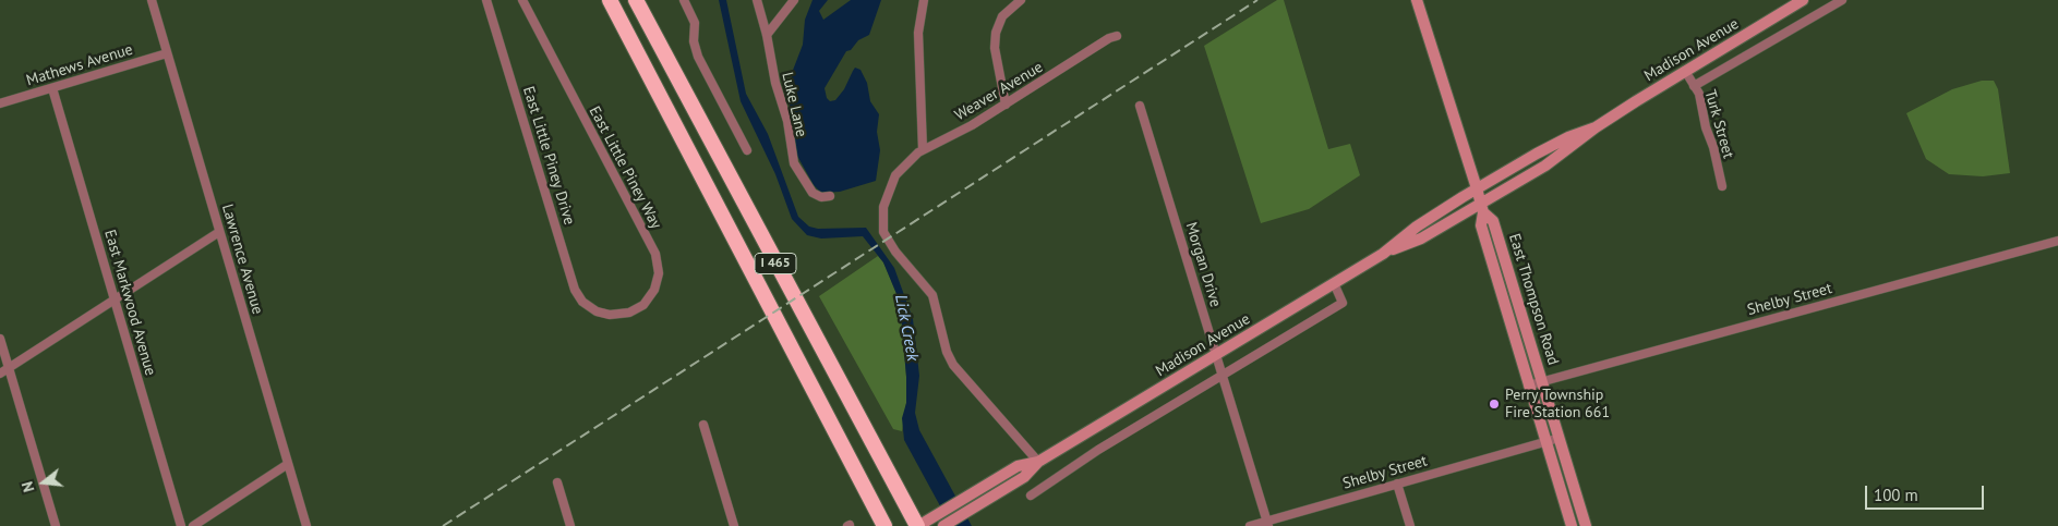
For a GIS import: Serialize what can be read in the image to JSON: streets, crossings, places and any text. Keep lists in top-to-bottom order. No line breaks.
{"streets":{"highway":["I 465"],"main road":["Madison Avenue","East Thompson Road"],"street":["Mathews Avenue","Weaver Avenue","Luke Lane","Turk Street","East Little Piney Drive","East Little Piney Way","Lawrence Avenue","Morgan Drive","Shelby Street","East Markwood Avenue"]},"crossings":[["Madison Avenue","Weaver Avenue"],["Madison Avenue","Turk Street"],["Madison Avenue","I 465"],["Madison Avenue","Morgan Drive"],["Madison Avenue","East Thompson Road"],["Mathews Avenue","Lawrence Avenue"],["Mathews Avenue","East Markwood Avenue"],["East Little Piney Drive","East Little Piney Way"],["Morgan Drive","Shelby Street"],["East Thompson Road","Shelby Street"]],"water":["Lick Creek"],"places":["Perry Township Fire Station 661"],"scale_bar":"100 m","north":"left"}
